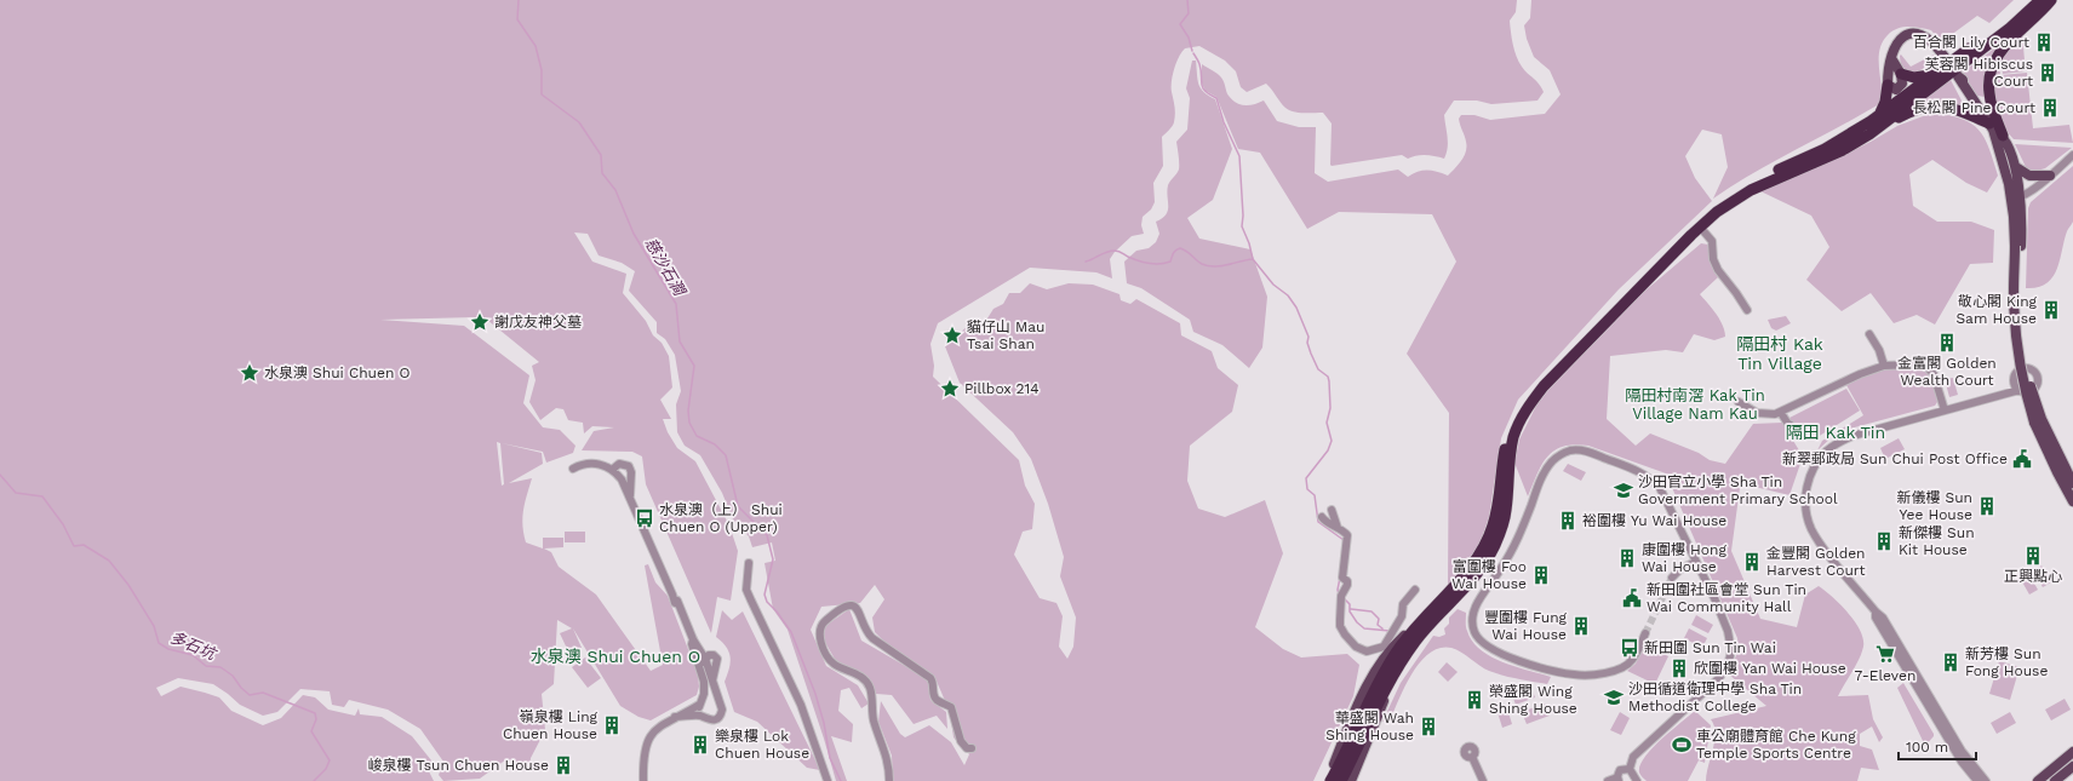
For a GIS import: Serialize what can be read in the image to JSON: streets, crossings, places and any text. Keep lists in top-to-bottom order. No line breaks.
{"districts":["隔田村 Kak Tin Village","隔田村南滘 Kak Tin Village Nam Kau","隔田 Kak Tin","水泉澳 Shui Chuen O"],"water":["慈沙石澗","多石坑"],"places":{"building":["百合閣 Lily Court","芙蓉閣 Hibiscus Court","長松閣 Pine Court","敬心閣 King Sam House","金富閣 Golden Wealth Court","新儀樓 Sun Yee House","裕圍樓 Yu Wai House","新傑樓 Sun Kit House","正興點心","康圍樓 Hong Wai House","金豐閣 Golden Harvest Court","富圍樓 Foo Wai House","豐圍樓 Fung Wai House","新芳樓 Sun Fong House","欣圍樓 Yan Wai House","榮盛閣 Wing Shing House","嶺泉樓 Ling Chuen House","華盛閣 Wah Shing House","樂泉樓 Lok Chuen House","峻泉樓 Tsun Chuen House"],"place":["謝戊友神父墓","貓仔山 Mau Tsai Shan","水泉澳 Shui Chuen O","Pillbox 214"],"public building":["新翠郵政局 Sun Chui Post Office","新田圍社區會堂 Sun Tin Wai Community Hall"],"school or university":["沙田官立小學 Sha Tin Government Primary School","沙田循道衛理中學 Sha Tin Methodist College"],"bus stop":["水泉澳（上） Shui Chuen O (Upper)","新田圍 Sun Tin Wai"],"supermarket":["7-Eleven"],"sports":["車公廟體育館 Che Kung Temple Sports Centre"]},"scale_bar":"100 m"}
